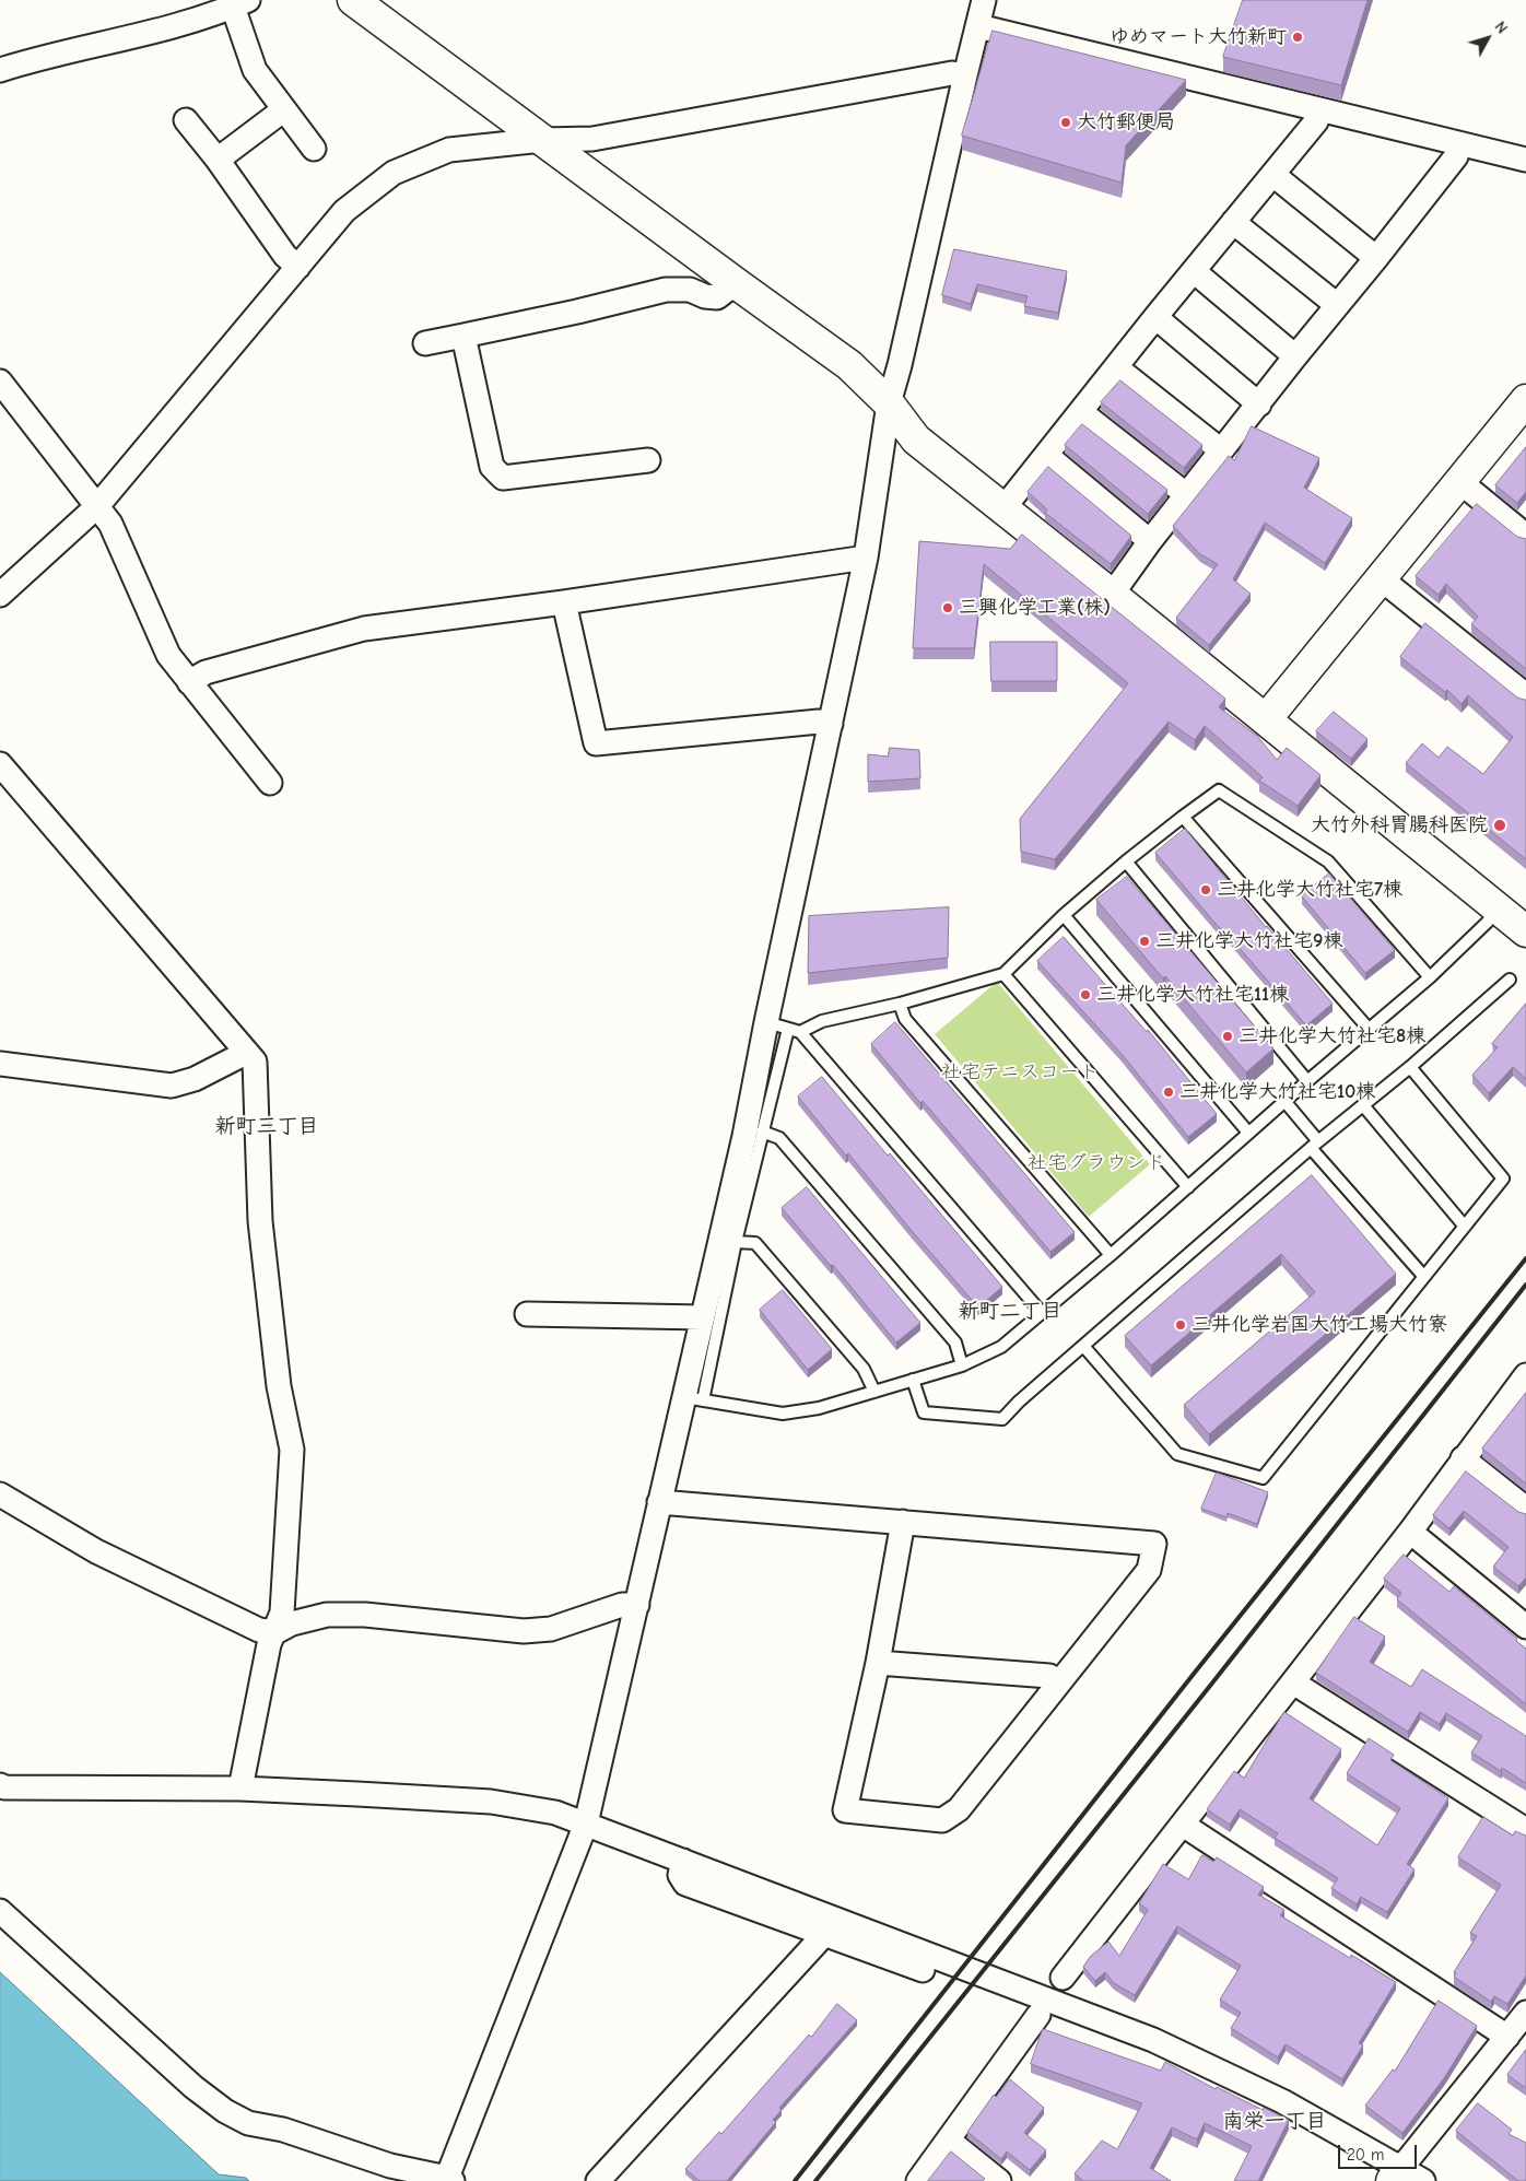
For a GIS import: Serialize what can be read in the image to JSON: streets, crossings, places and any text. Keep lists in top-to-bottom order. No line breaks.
{"districts":["新町三丁目","新町二丁目","南栄一丁目"],"parks":["社宅テニスコート","社宅グラウンド"],"places":["ゆめマート大竹新町","大竹郵便局","三興化学工業(株)","大竹外科胃腸科医院","三井化学大竹社宅7棟","三井化学大竹社宅9棟","三井化学大竹社宅11棟","三井化学大竹社宅8棟","三井化学大竹社宅10棟","三井化学岩国大竹工場大竹寮"],"scale_bar":"20 m","north":"top right"}
